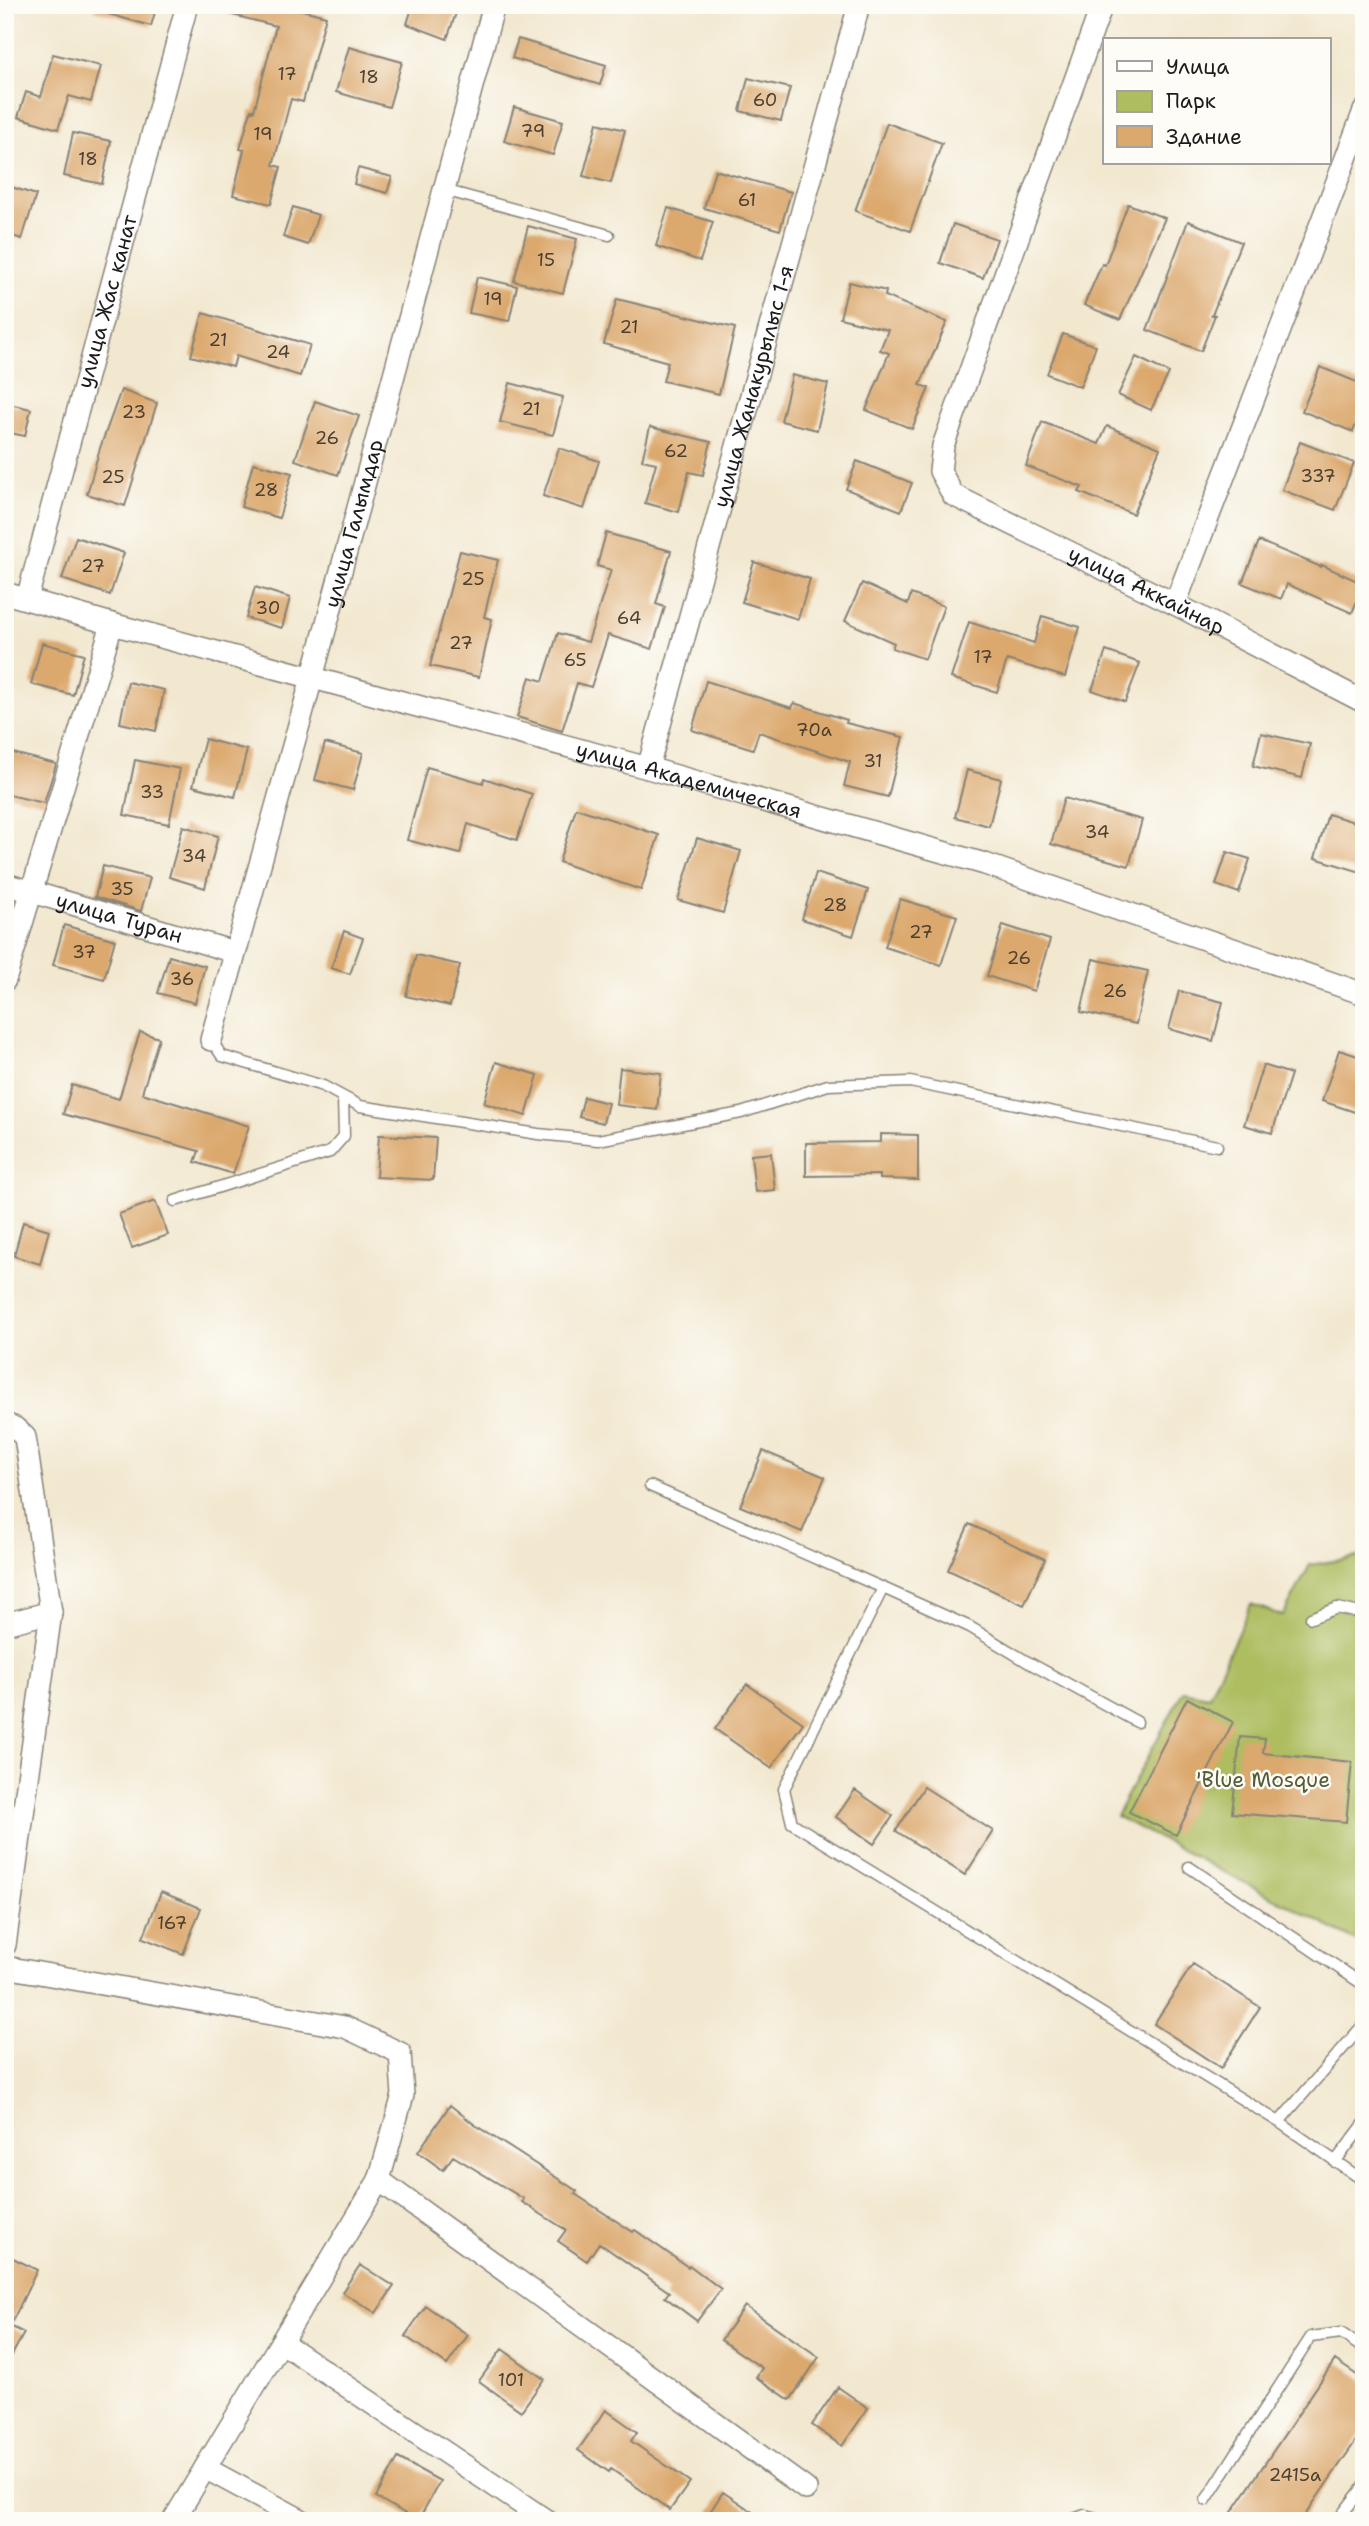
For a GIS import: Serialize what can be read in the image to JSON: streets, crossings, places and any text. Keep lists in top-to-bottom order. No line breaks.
{"streets":{"street":["улица Жас канат","улица Жанакурылыс 1-я","улица Галымдар","улица Аккайнар","улица Академическая","улица Туран"]},"crossings":[["улица Жас канат","улица Академическая"],["улица Жанакурылыс 1-я","улица Академическая"],["улица Галымдар","улица Академическая"],["улица Галымдар","улица Туран"]],"parks":["'Blue Mosque"],"house_numbers":["17","18","60","79","19","18","61","15","19","21","21","24","21","23","26","62","337","25","28","27","25","30","64","27","17","65","70а","31","33","34","34","35","28","27","37","26","36","26","167","101","2415а"],"legend":["Улица","Парк","Здание"]}
